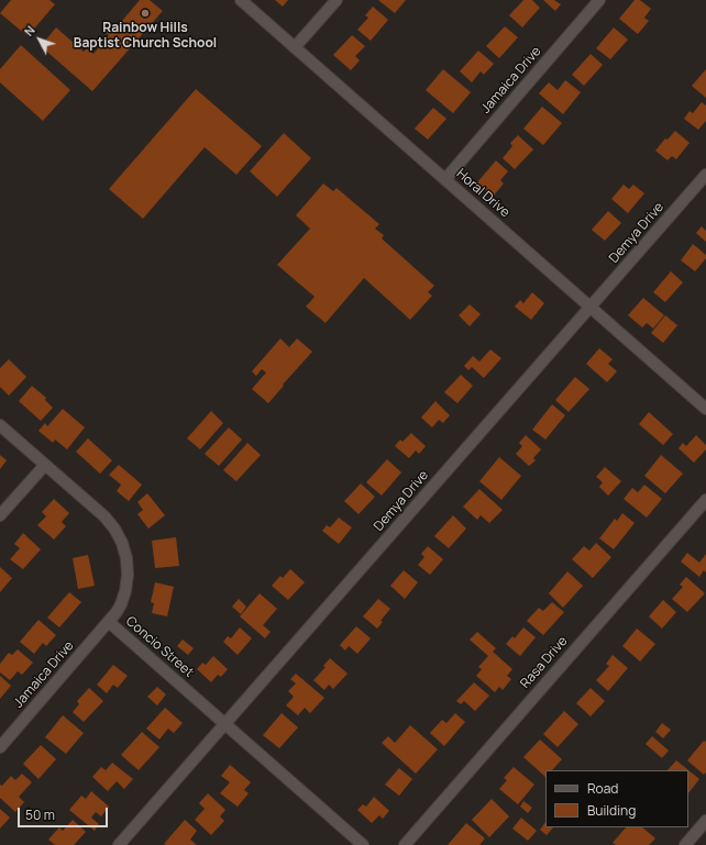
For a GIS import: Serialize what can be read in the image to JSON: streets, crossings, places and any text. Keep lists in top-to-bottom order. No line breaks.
{"streets":{"street":["Jamaica Drive","Horal Drive","Demya Drive","Concio Street","Rasa Drive"]},"crossings":[["Jamaica Drive","Horal Drive"],["Jamaica Drive","Concio Street"],["Horal Drive","Demya Drive"],["Demya Drive","Concio Street"]],"places":["Rainbow Hills Baptist Church School"],"legend":["Road","Building"],"scale_bar":"50 m","north":"top left"}
